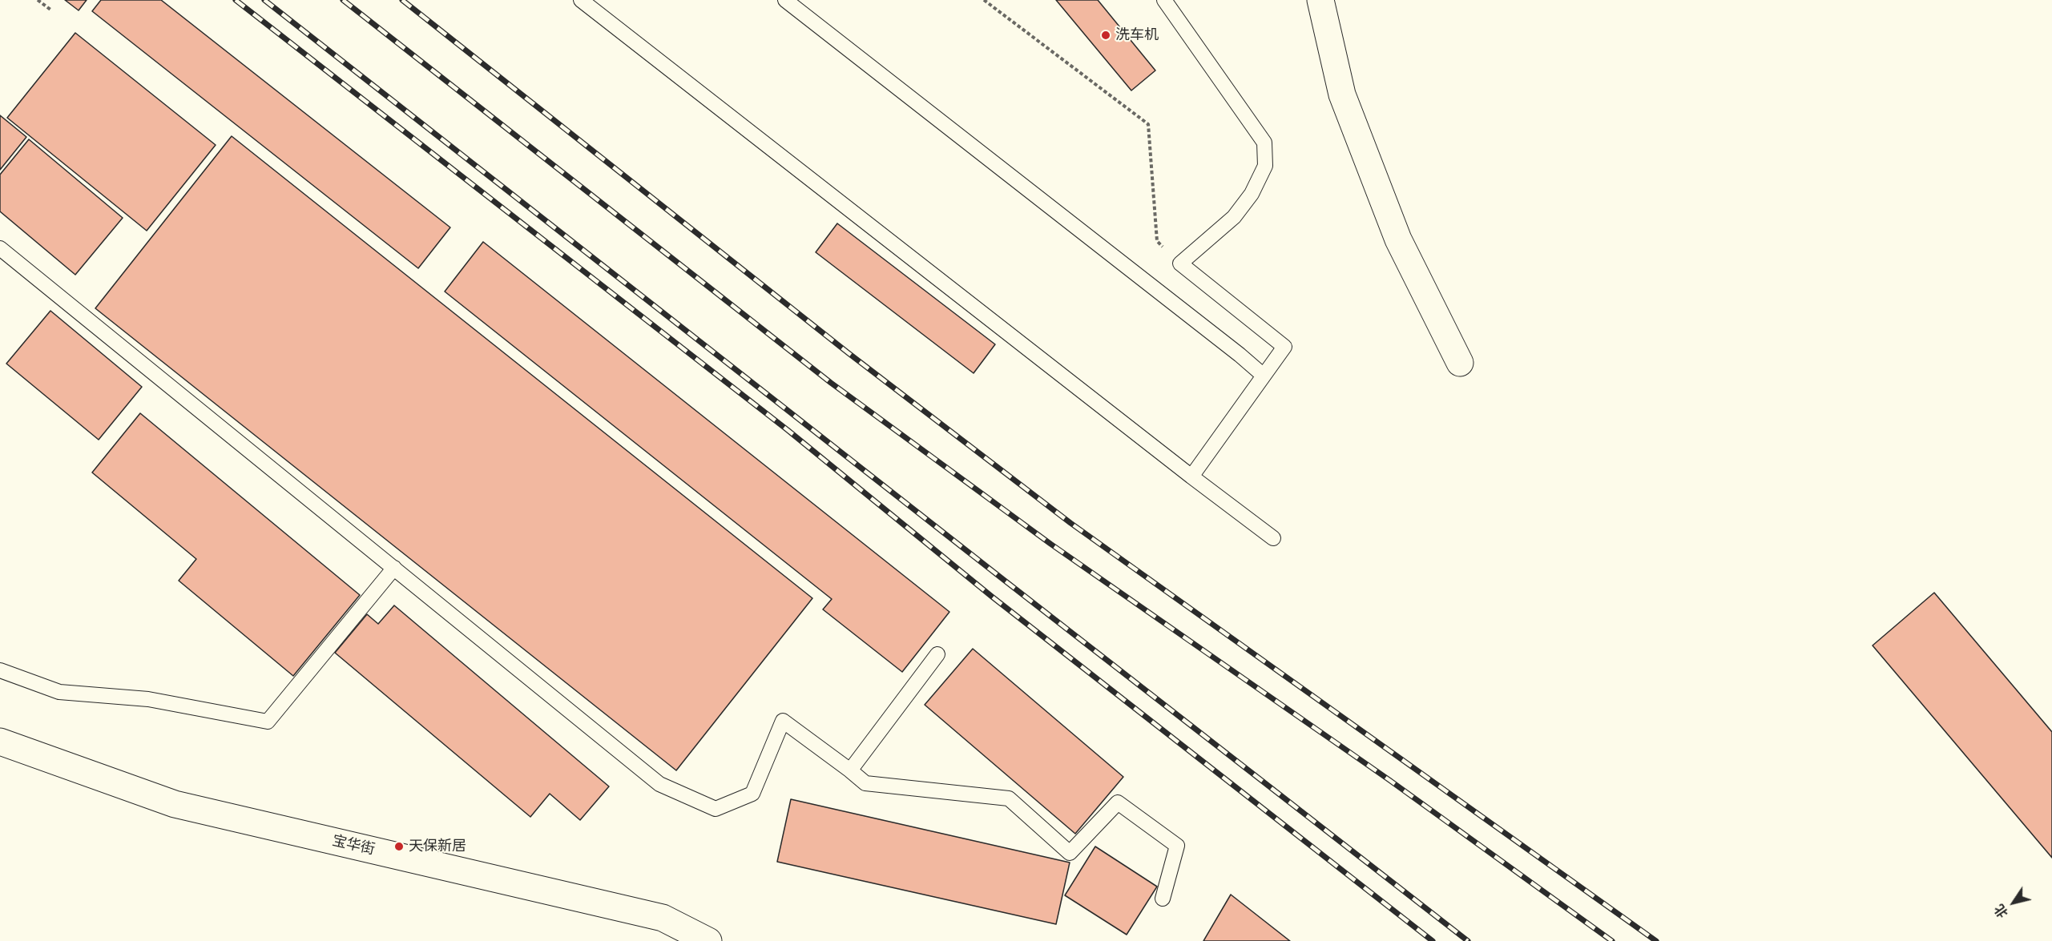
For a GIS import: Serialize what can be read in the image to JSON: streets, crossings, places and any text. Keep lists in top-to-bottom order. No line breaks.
{"streets":{"street":["宝华街"]},"places":["洗车机","天保新居"],"north":"bottom left"}
